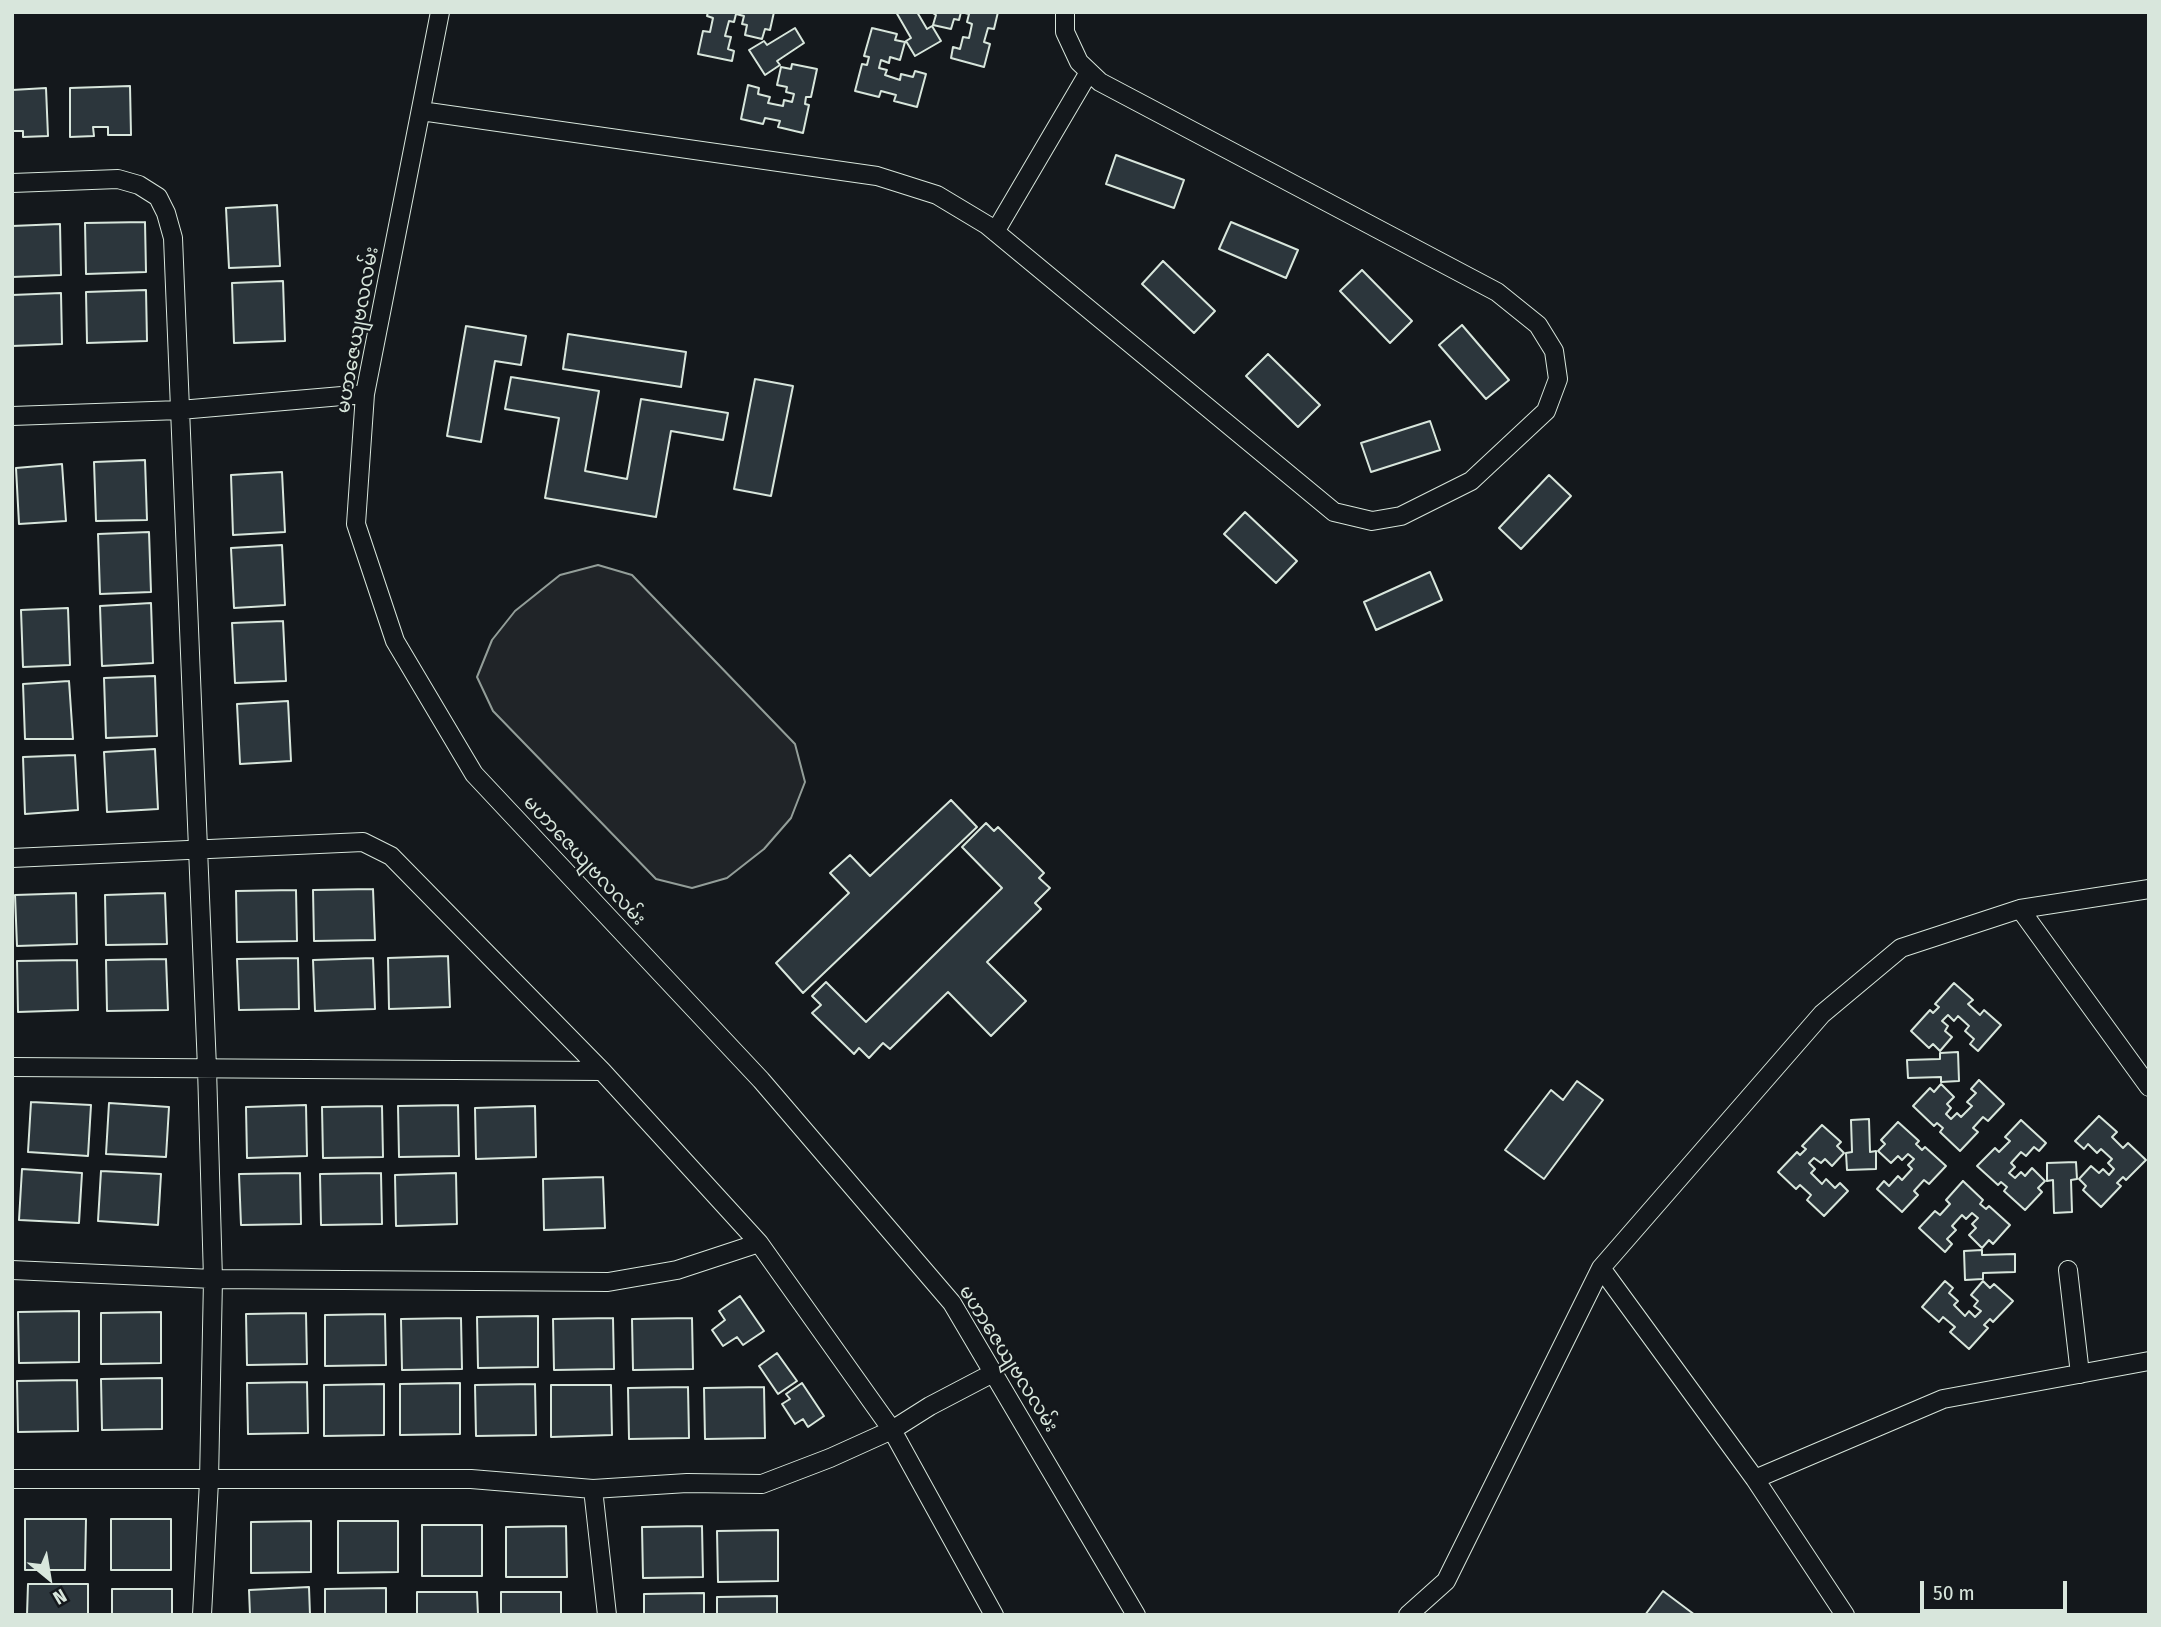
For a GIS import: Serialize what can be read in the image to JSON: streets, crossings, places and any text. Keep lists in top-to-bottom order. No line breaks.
{"streets":{"street":["မဟာဇေယျဗလလမ်း"]},"scale_bar":"50 m","north":"bottom right"}
